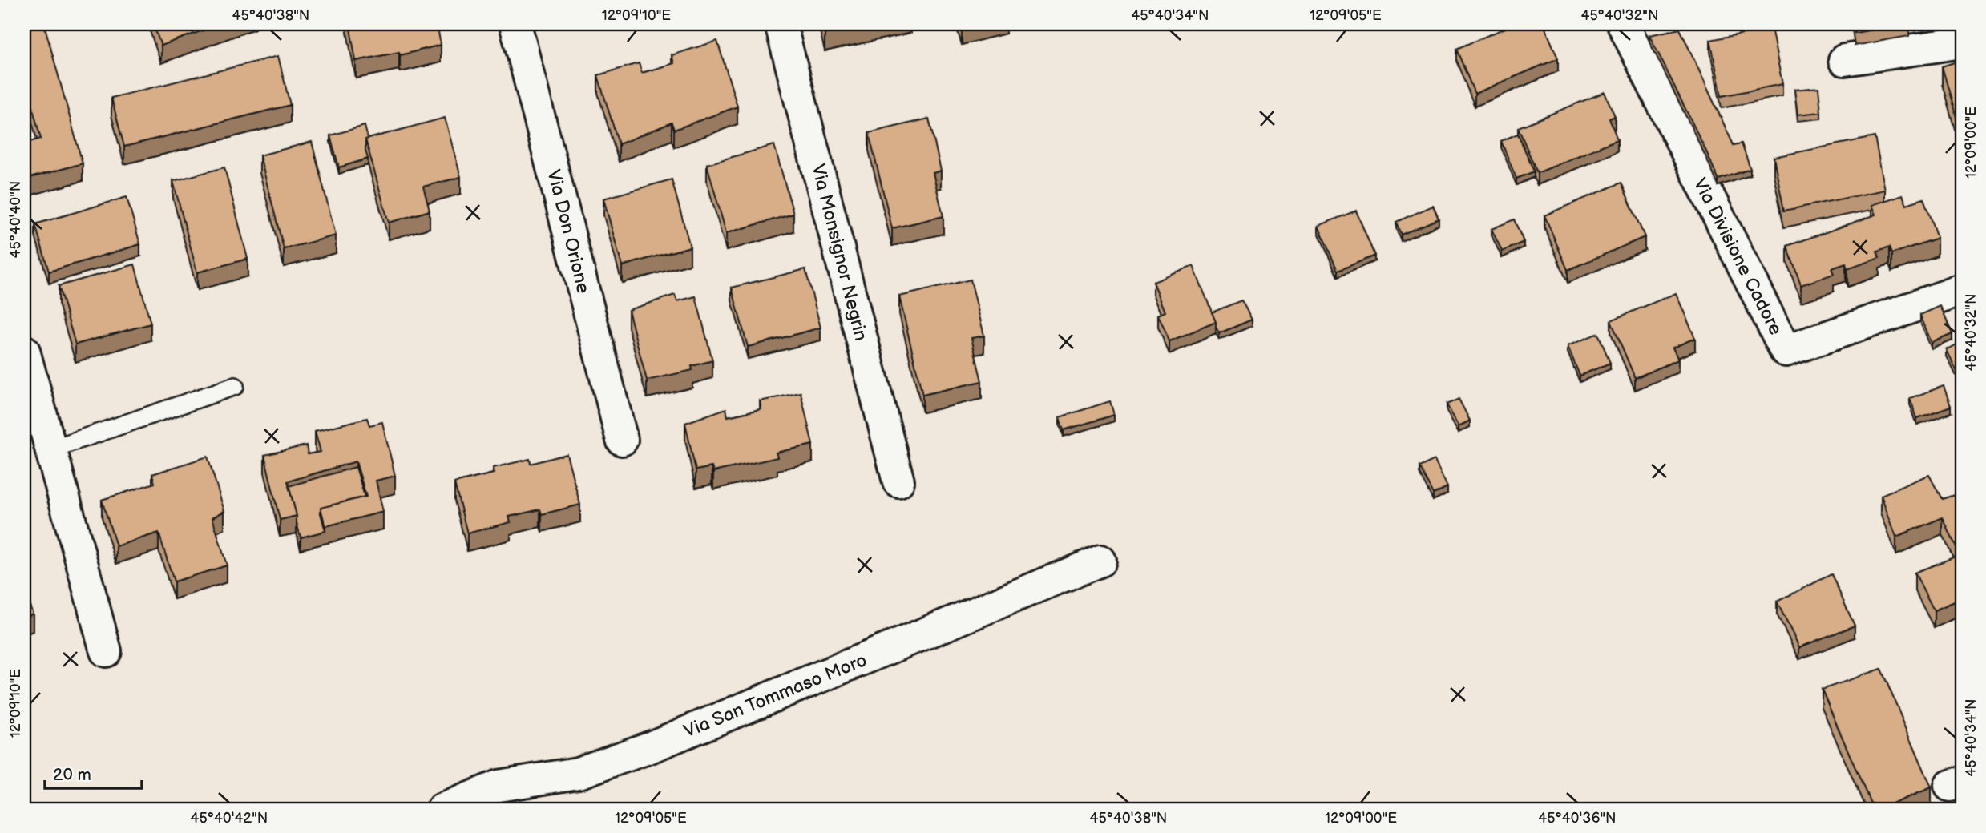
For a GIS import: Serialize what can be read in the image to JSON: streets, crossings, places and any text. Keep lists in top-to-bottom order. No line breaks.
{"streets":{"street":["Via Don Orione","Via Monsignor Negrin","Via Divisione Cadore","Via San Tommaso Moro"]},"scale_bar":"20 m","coordinates":["45°40'38\"N","12°09'10\"E","45°40'34\"N","12°09'05\"E","45°40'32\"N","12°09'00\"E","45°40'40\"N","45°40'42\"N","45°40'36\"N"]}
